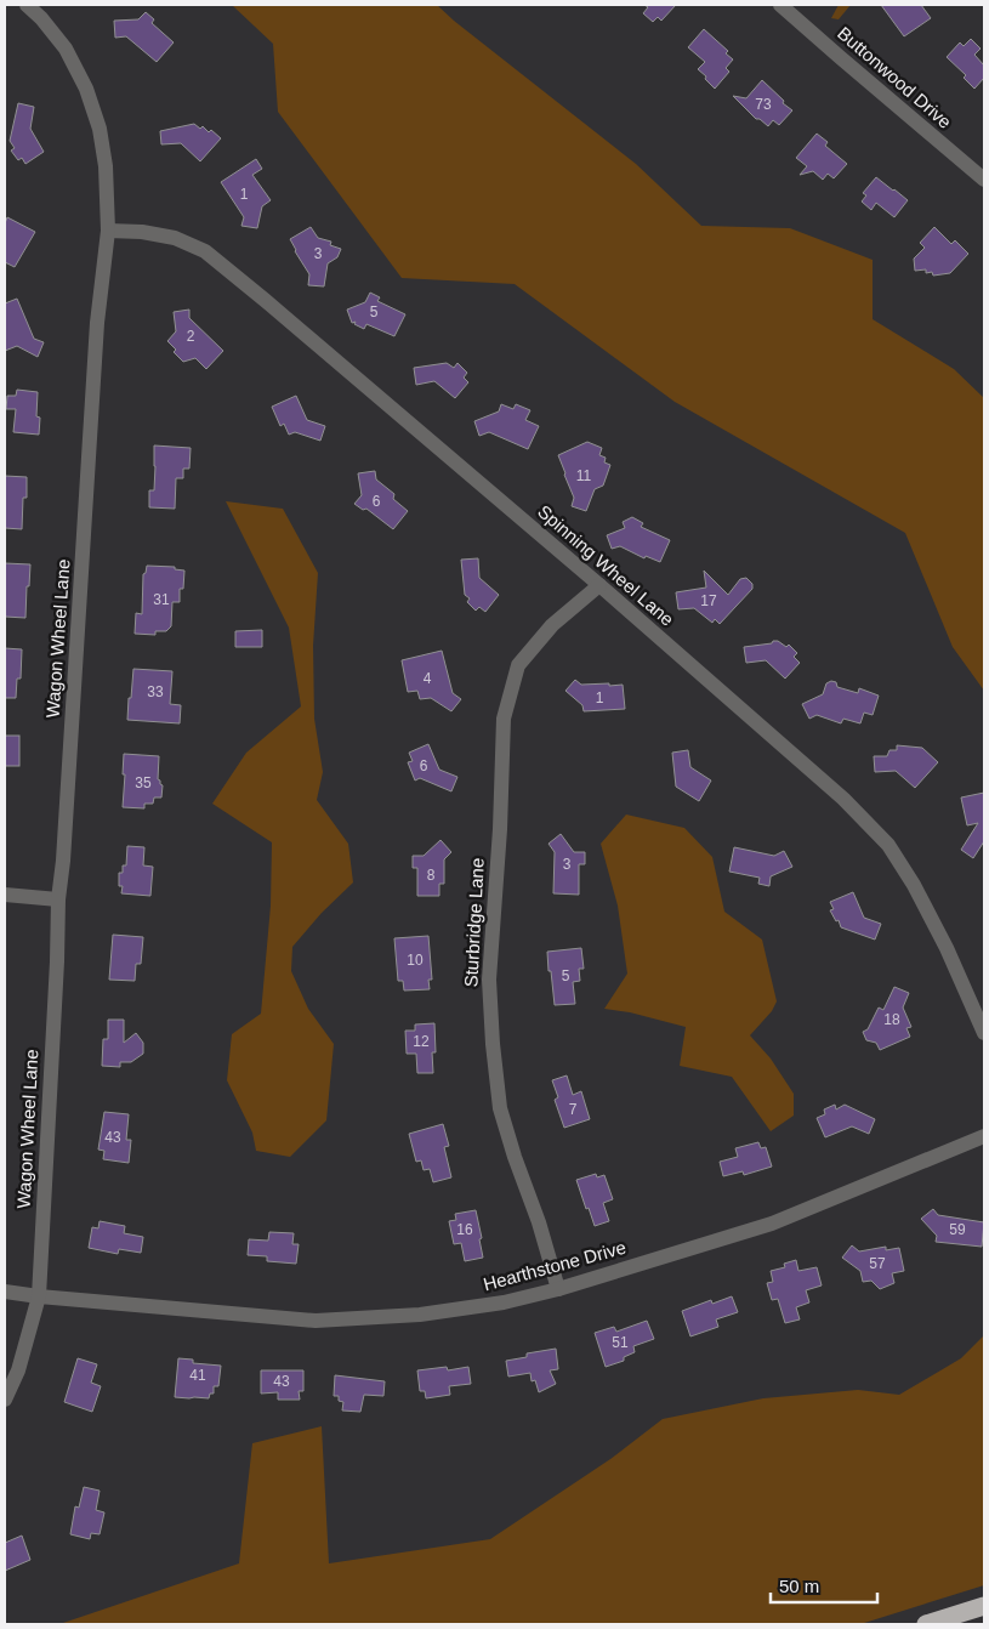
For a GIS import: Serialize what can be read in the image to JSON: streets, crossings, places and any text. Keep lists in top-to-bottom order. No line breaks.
{"streets":{"street":["Buttonwood Drive","Spinning Wheel Lane","Wagon Wheel Lane","Sturbridge Lane","Hearthstone Drive"]},"crossings":[["Spinning Wheel Lane","Wagon Wheel Lane"],["Spinning Wheel Lane","Sturbridge Lane"],["Wagon Wheel Lane","Hearthstone Drive"],["Sturbridge Lane","Hearthstone Drive"]],"house_numbers":["73","1","3","5","2","11","6","31","17","4","33","1","6","35","3","8","10","5","18","12","7","43","16","59","57","51","41","43"],"scale_bar":"50 m"}
